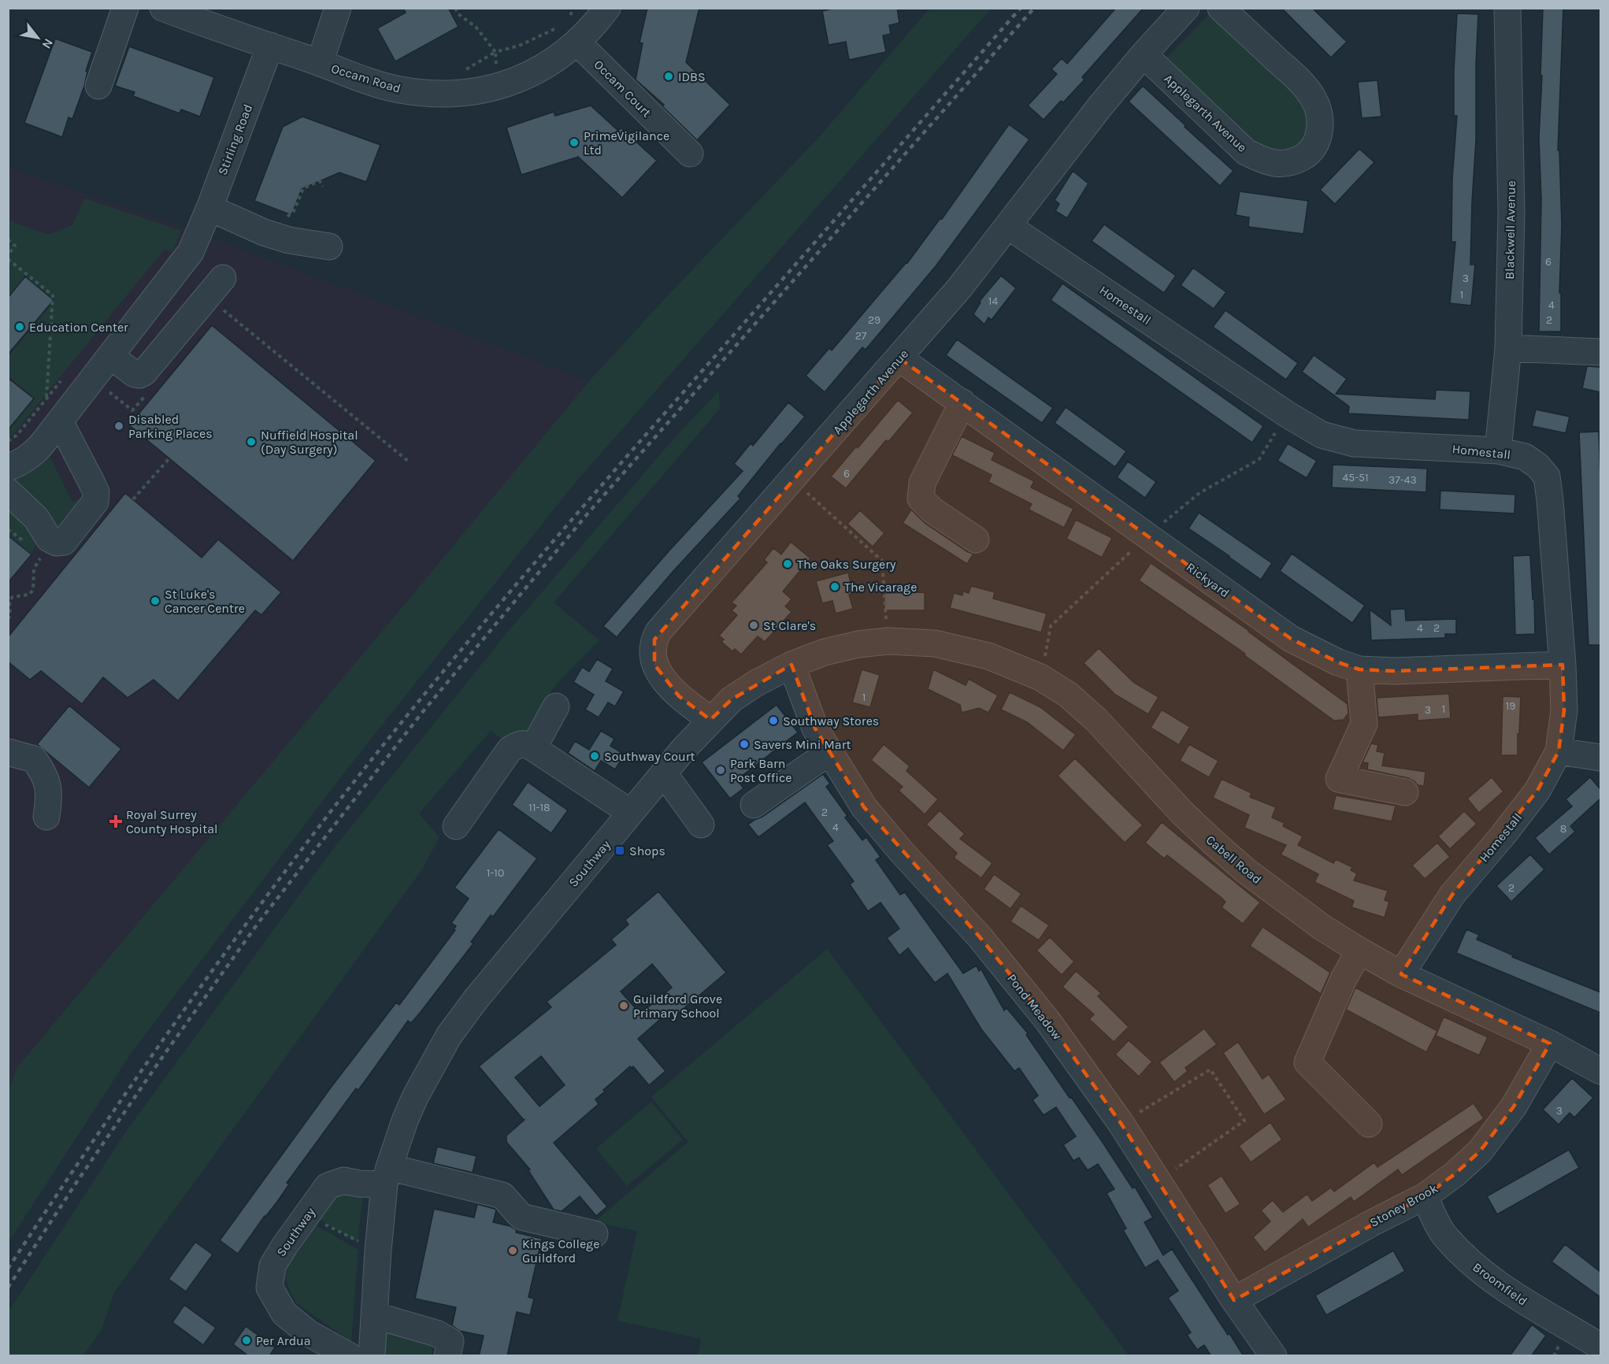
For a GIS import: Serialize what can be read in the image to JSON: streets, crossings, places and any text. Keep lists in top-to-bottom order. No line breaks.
{"streets":{"street":["Occam Road","Occam Court","Applegarth Avenue","Stirling Road","Blackwell Avenue","Homestall","Rickyard","Cabell Road","Southway","Pond Meadow","Stoney Brook","Broomfield"]},"crossings":[["Occam Road","Occam Court"],["Occam Road","Stirling Road"],["Applegarth Avenue","Homestall"],["Applegarth Avenue","Rickyard"],["Applegarth Avenue","Southway"],["Blackwell Avenue","Homestall"],["Homestall","Rickyard"],["Homestall","Cabell Road"],["Cabell Road","Southway"],["Cabell Road","Stoney Brook"],["Southway","Pond Meadow"],["Pond Meadow","Stoney Brook"],["Stoney Brook","Broomfield"]],"places":{"other":["IDBS","PrimeVigilance Ltd","Education Center","Disabled Parking Places","Nuffield Hospital (Day Surgery)","The Oaks Surgery","The Vicarage","St Luke's Cancer Centre","St Clare's","Southway Stores","Savers Mini Mart","Southway Court","Park Barn Post Office","Guildford Grove Primary School","Kings College Guildford","Per Ardua"],"health":["Royal Surrey County Hospital"],"transit":["Shops"]},"house_numbers":["6","3","1","14","4","29","2","27","6","45-51","37-43","4","2","1","19","1","3","11-18","2","4","8","1-10","2","3"],"north":"bottom right"}
